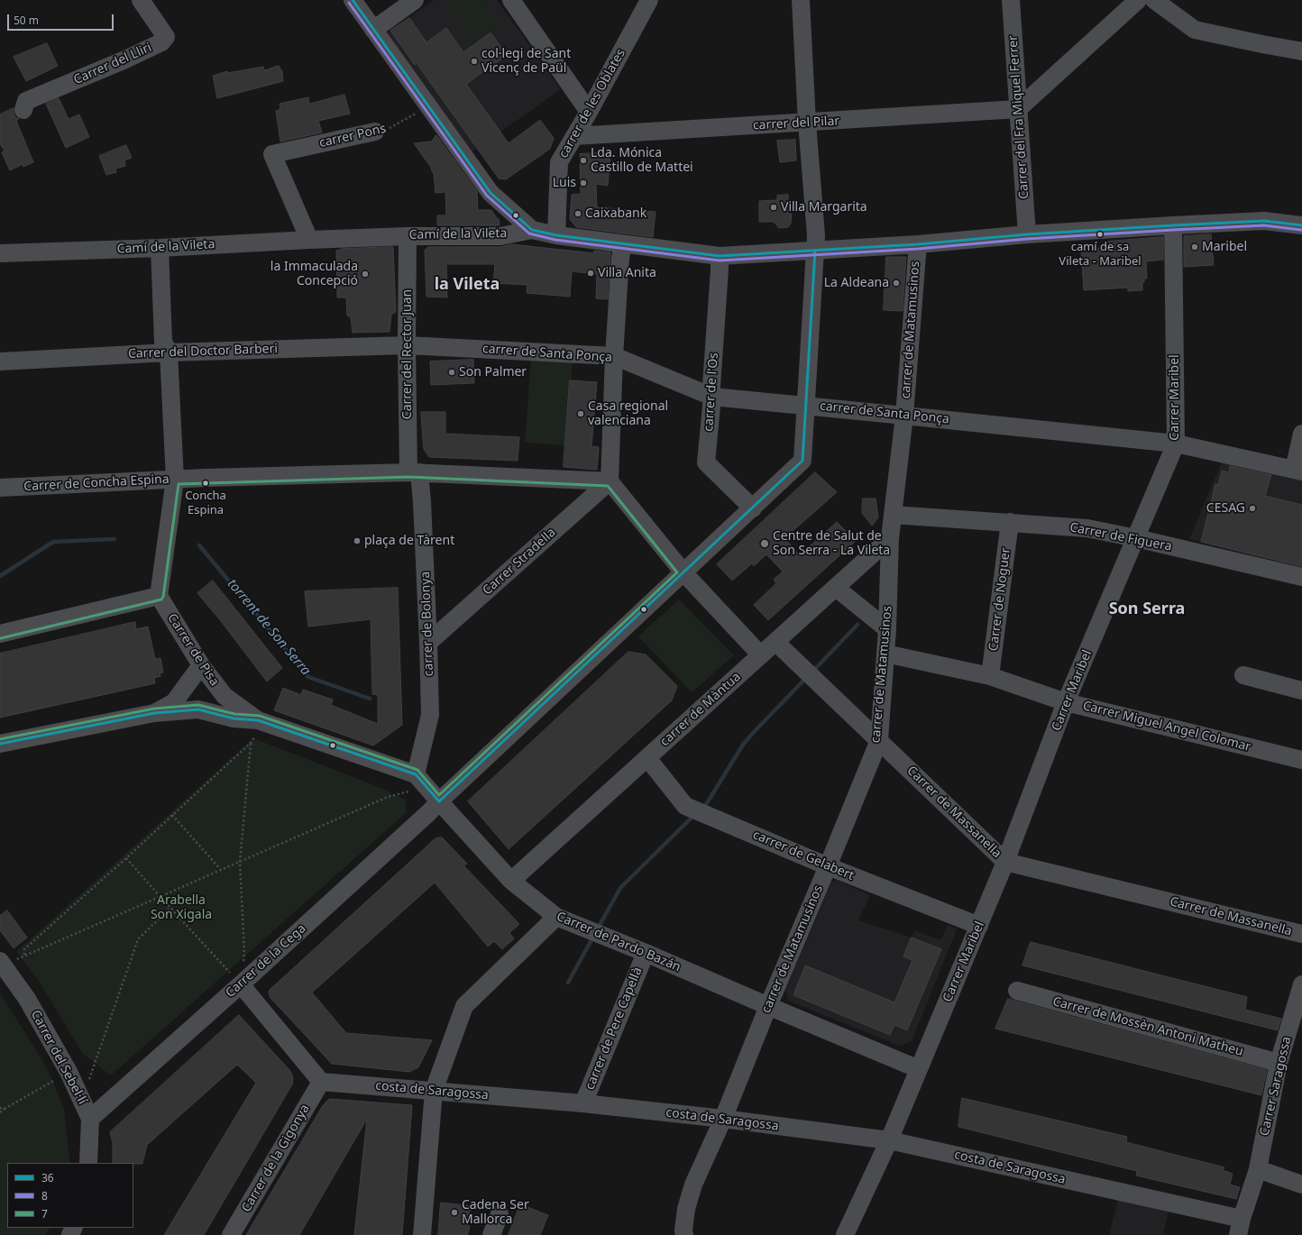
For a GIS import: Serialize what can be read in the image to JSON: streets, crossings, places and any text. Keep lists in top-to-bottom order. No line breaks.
{"streets":{"street":["Carrer del Lliri","carrer de les Oblates","Carrer del Fra Miquel Ferrer","carrer del Pilar","carrer Pons","Camí de la Vileta","carrer de Matamusinos","Carrer del Doctor Barberi","carrer de Santa Ponça","Carrer del Rector Juan","carrer de l'Os","Carrer Maribel","Carrer de Concha Espina","Carrer de Figuera","Carrer Stradella","Carrer de Noguer","carrer de Bolonya","Carrer de Pisa","carrer de Màntua","Carrer Miguel Angel Colomar","Carrer de Massanella","carrer de Gelabert","Carrer de Pardo Bazán","Carrer de la Cega","Carrer de Mossèn Antoni Matheu","carrer de Pere Capellà","Carrer del Sebel·lí","Carrer Saragossa","costa de Saragossa","Carrer de la Gigonya"]},"crossings":[["carrer de les Oblates","carrer del Pilar"],["carrer de les Oblates","Camí de la Vileta"],["Carrer del Fra Miquel Ferrer","carrer del Pilar"],["Carrer del Fra Miquel Ferrer","Camí de la Vileta"],["carrer del Pilar","Carrer de la Cega"],["carrer Pons","Camí de la Vileta"],["Camí de la Vileta","carrer de Matamusinos"],["Camí de la Vileta","Carrer del Rector Juan"],["Camí de la Vileta","carrer de l'Os"],["Camí de la Vileta","Carrer Maribel"],["Camí de la Vileta","Carrer de la Cega"],["carrer de Matamusinos","carrer de Santa Ponça"],["carrer de Matamusinos","Carrer de Figuera"],["carrer de Matamusinos","carrer de Màntua"],["carrer de Matamusinos","Carrer Miguel Angel Colomar"],["carrer de Matamusinos","Carrer de Massanella"],["carrer de Matamusinos","carrer de Gelabert"],["carrer de Matamusinos","Carrer de Pardo Bazán"],["carrer de Matamusinos","costa de Saragossa"],["Carrer del Doctor Barberi","carrer de Santa Ponça"],["Carrer del Doctor Barberi","Carrer del Rector Juan"],["carrer de Santa Ponça","Carrer del Rector Juan"],["carrer de Santa Ponça","carrer de l'Os"],["carrer de Santa Ponça","Carrer Maribel"],["carrer de Santa Ponça","Carrer de la Cega"],["Carrer del Rector Juan","Carrer de Concha Espina"],["Carrer del Rector Juan","carrer de Bolonya"],["carrer de l'Os","Carrer de la Cega"],["Carrer Maribel","Carrer de Figuera"],["Carrer Maribel","Carrer Miguel Angel Colomar"],["Carrer Maribel","Carrer de Massanella"],["Carrer Maribel","carrer de Gelabert"],["Carrer Maribel","Carrer de Pardo Bazán"],["Carrer Maribel","costa de Saragossa"],["Carrer de Concha Espina","Carrer Stradella"],["Carrer de Concha Espina","carrer de Bolonya"],["Carrer de Figuera","Carrer de Noguer"],["Carrer Stradella","carrer de Bolonya"],["Carrer de Noguer","Carrer Miguel Angel Colomar"],["carrer de Bolonya","Carrer de Pardo Bazán"],["carrer de Màntua","Carrer de Massanella"],["carrer de Màntua","carrer de Gelabert"],["carrer de Màntua","Carrer de Pardo Bazán"],["Carrer de Pardo Bazán","Carrer de la Cega"],["Carrer de Pardo Bazán","carrer de Pere Capellà"],["Carrer de la Cega","Carrer del Sebel·lí"],["Carrer de Mossèn Antoni Matheu","Carrer Saragossa"],["carrer de Pere Capellà","costa de Saragossa"],["costa de Saragossa","Carrer de la Gigonya"]],"districts":["la Vileta","Son Serra"],"water":["torrent de Son Serra"],"parks":["Arabella Son Xigala"],"places":["col·legi de Sant Vicenç de Paül","Lda. Mónica Castillo de Mattei","Luis","Villa Margarita","Caixabank","camí de sa Vileta - Maribel","Maribel","Villa Anita","la Immaculada Concepció","La Aldeana","Son Palmer","Casa regional valenciana","Concha Espina","CESAG","plaça de Tàrent","Centre de Salut de Son Serra - La Vileta","Cadena Ser Mallorca"],"lines":["transit line 36","transit line 8","transit line 7"],"legend":["36","8","7"],"scale_bar":"50 m"}
